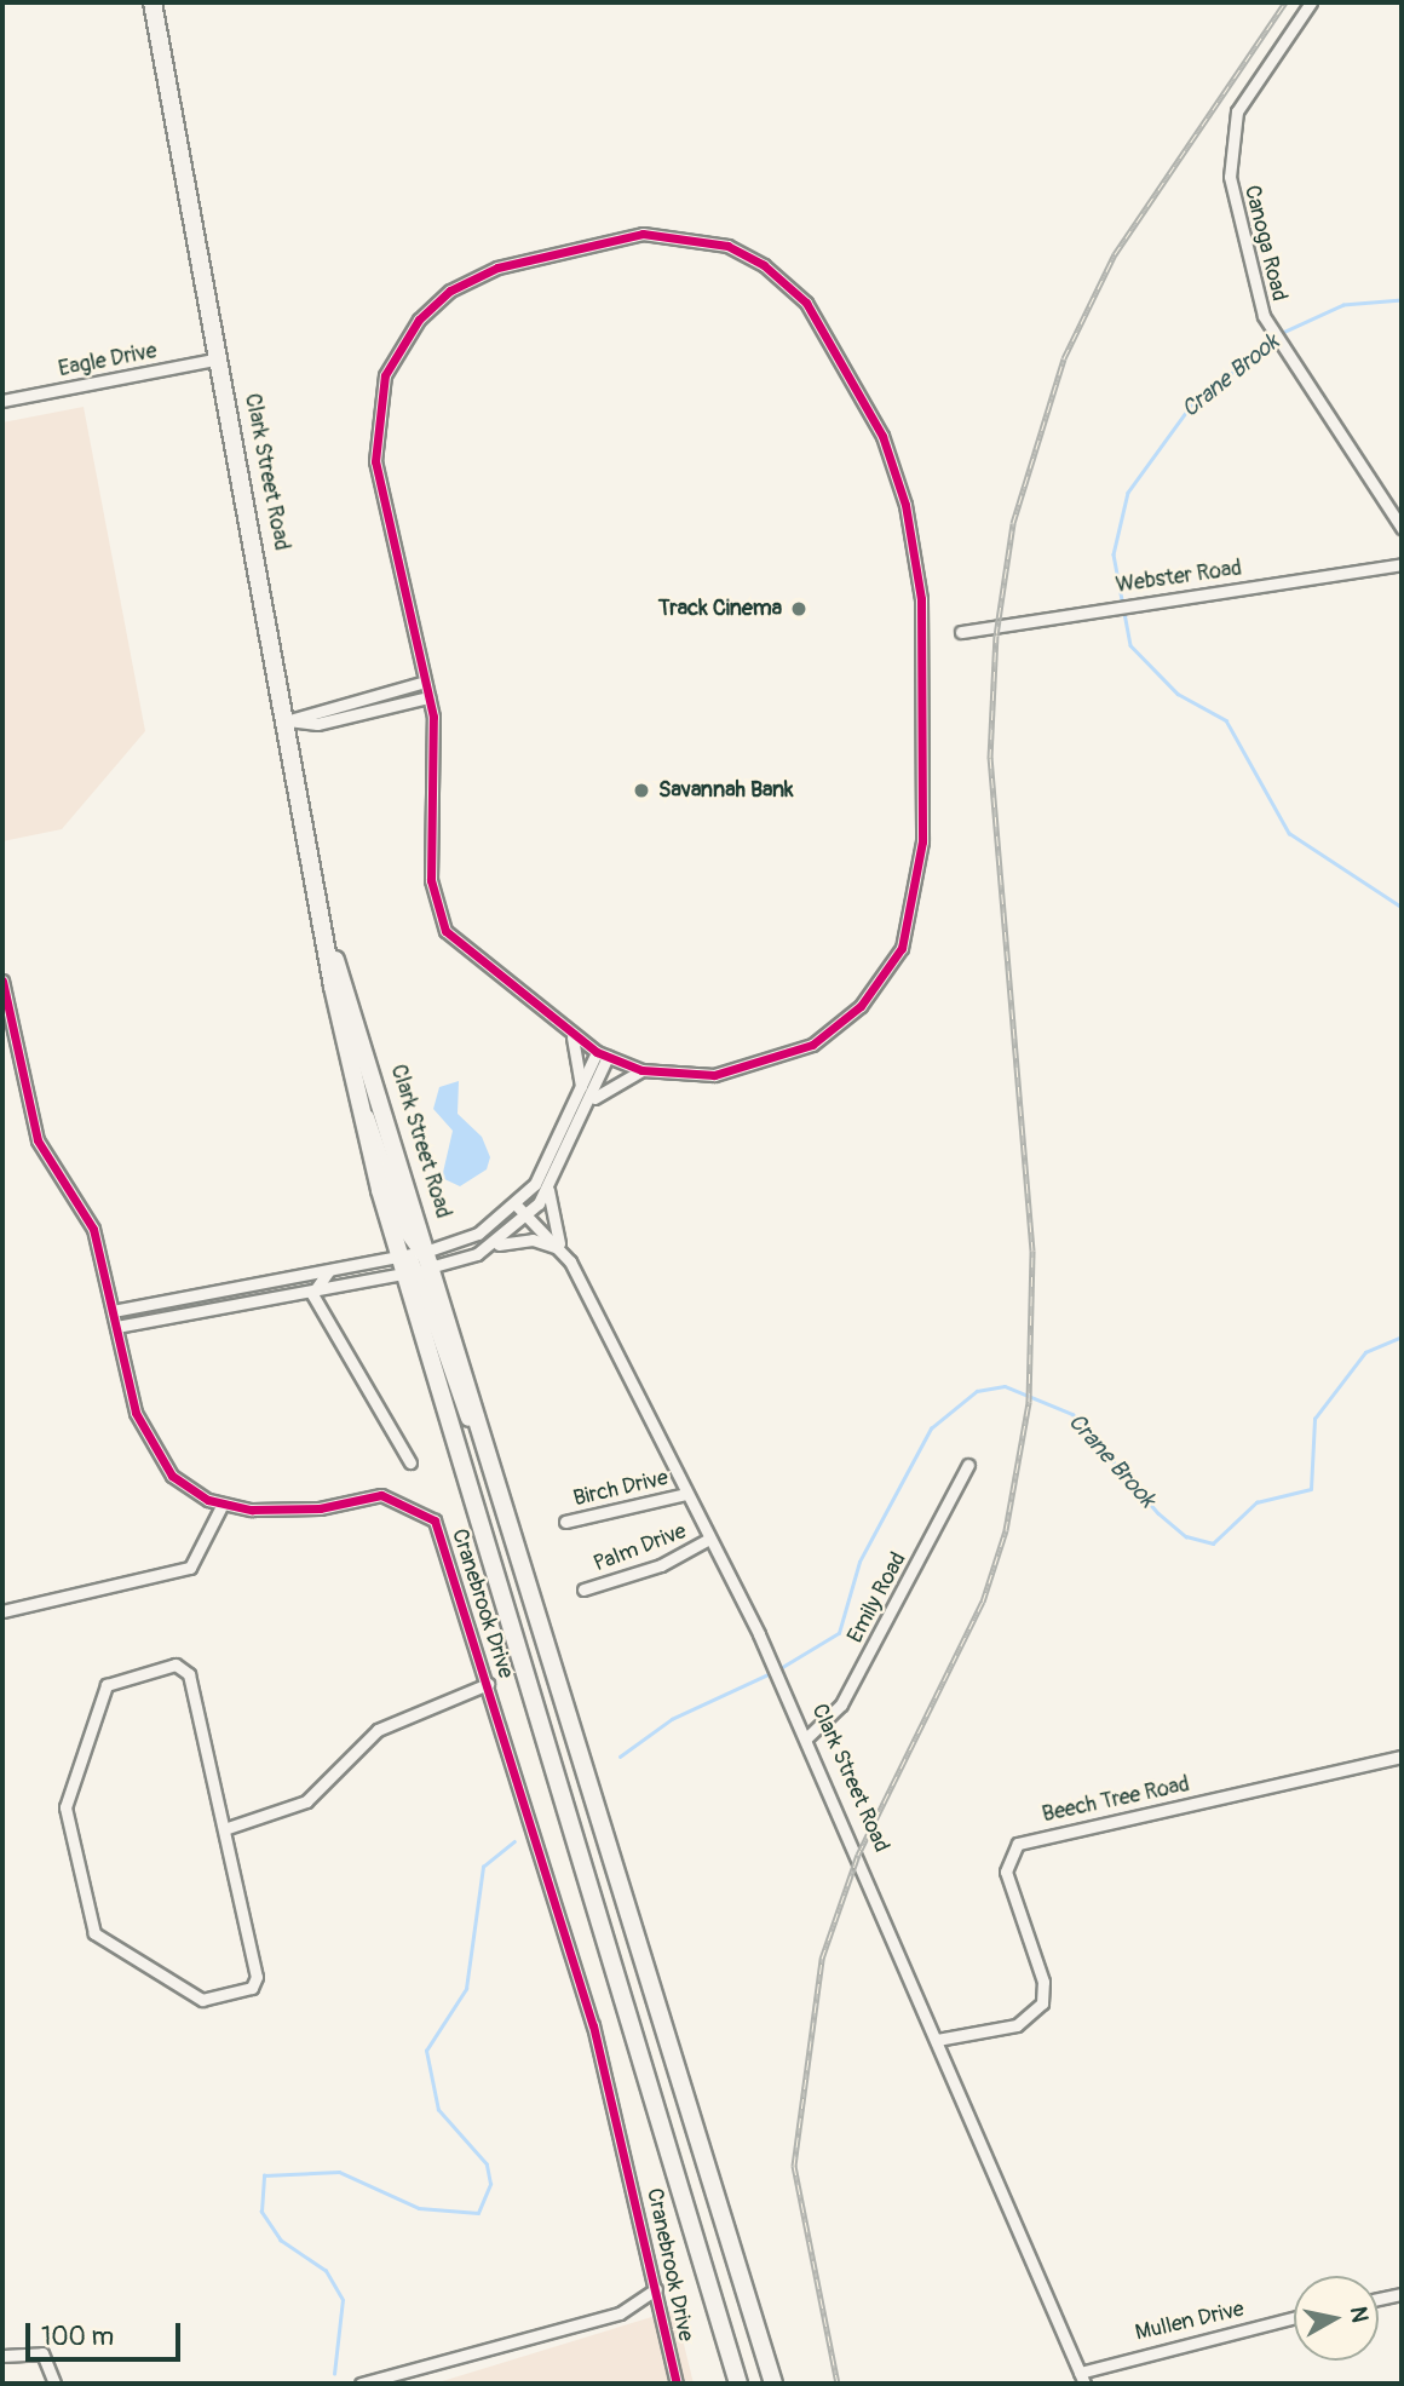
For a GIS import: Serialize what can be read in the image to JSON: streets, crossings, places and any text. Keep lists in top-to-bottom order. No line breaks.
{"streets":{"highway":["Clark Street Road"],"street":["Canoga Road","Eagle Drive","Webster Road","Birch Drive","Palm Drive","Emily Road","Cranebrook Drive","Beech Tree Road","Mullen Drive"]},"crossings":[["Eagle Drive","Clark Street Road"],["Clark Street Road","Birch Drive"],["Clark Street Road","Palm Drive"],["Clark Street Road","Emily Road"],["Clark Street Road","Beech Tree Road"],["Clark Street Road","Mullen Drive"]],"water":["Crane Brook"],"places":["Track Cinema","Savannah Bank"],"scale_bar":"100 m","north":"right"}
